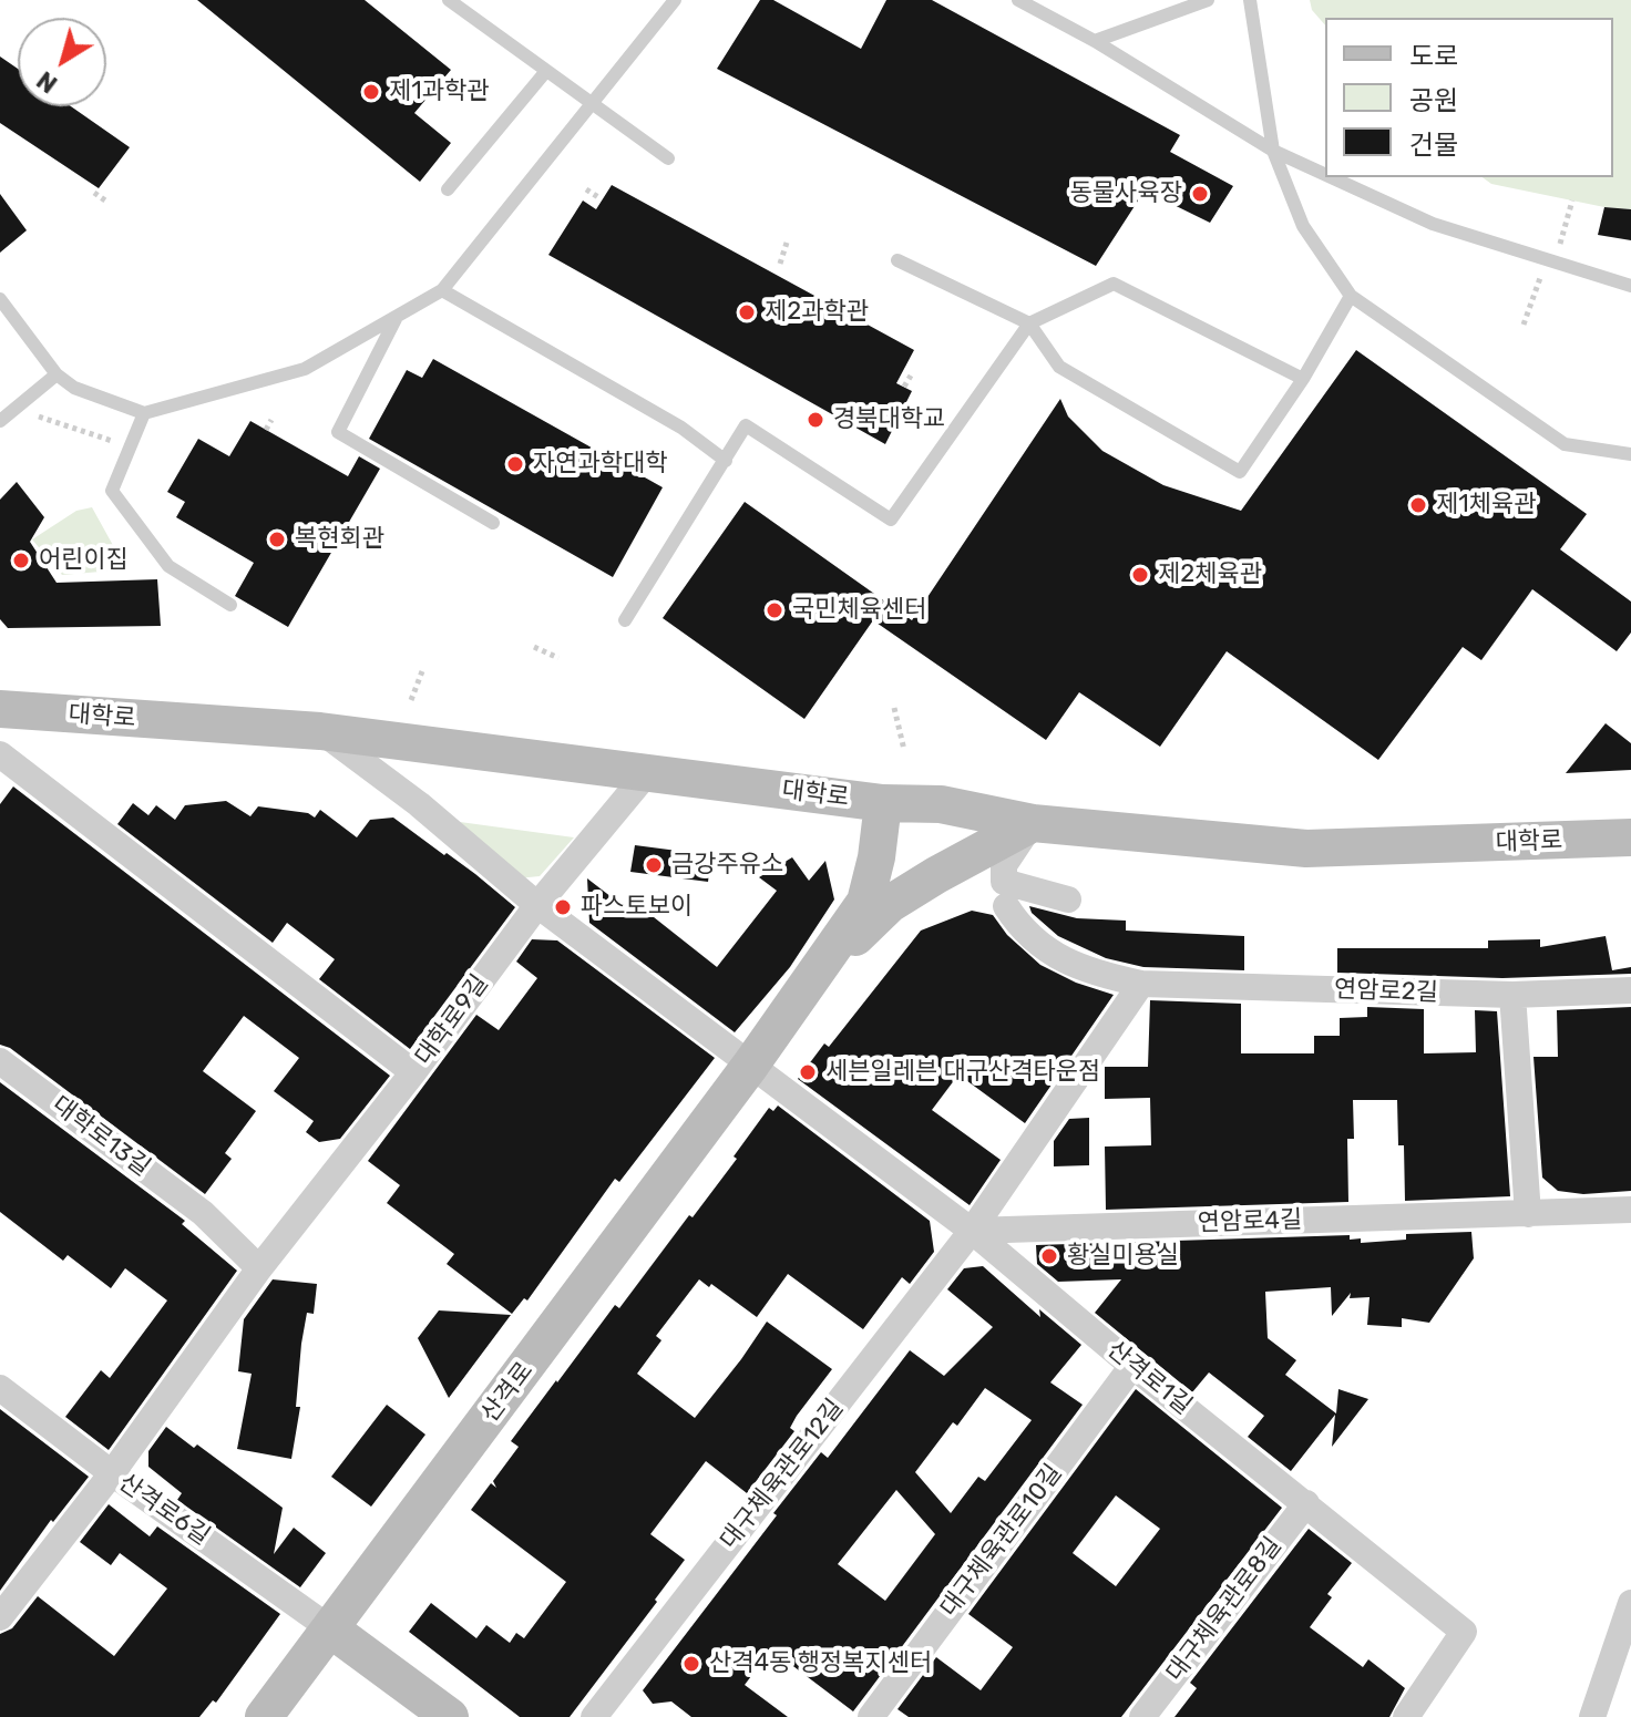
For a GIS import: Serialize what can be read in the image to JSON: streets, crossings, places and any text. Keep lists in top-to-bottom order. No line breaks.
{"streets":{"main road":["대학로","산격로"],"street":["연암로2길","대학로9길","대학로13길","연암로4길","산격로1길","대구체육관로12길","산격로6길","대구체육관로10길","대구체육관로8길"]},"crossings":[["대학로","대학로9길"],["대학로","산격로"],["대학로9길","대학로13길"],["대학로9길","산격로6길"],["연암로4길","산격로1길"],["연암로4길","대구체육관로12길"],["산격로1길","산격로"],["산격로1길","대구체육관로12길"],["산격로1길","대구체육관로10길"],["산격로1길","대구체육관로8길"],["산격로","산격로6길"]],"places":["제1과학관","동물사육장","제2과학관","경북대학교","자연과학대학","제1체육관","복현회관","어린이집","제2체육관","국민체육센터","금강주유소","파스토보이","세븐일레븐 대구산격타운점","황실미용실","산격4동 행정복지센터"],"legend":["도로","공원","건물"],"north":"bottom left"}
